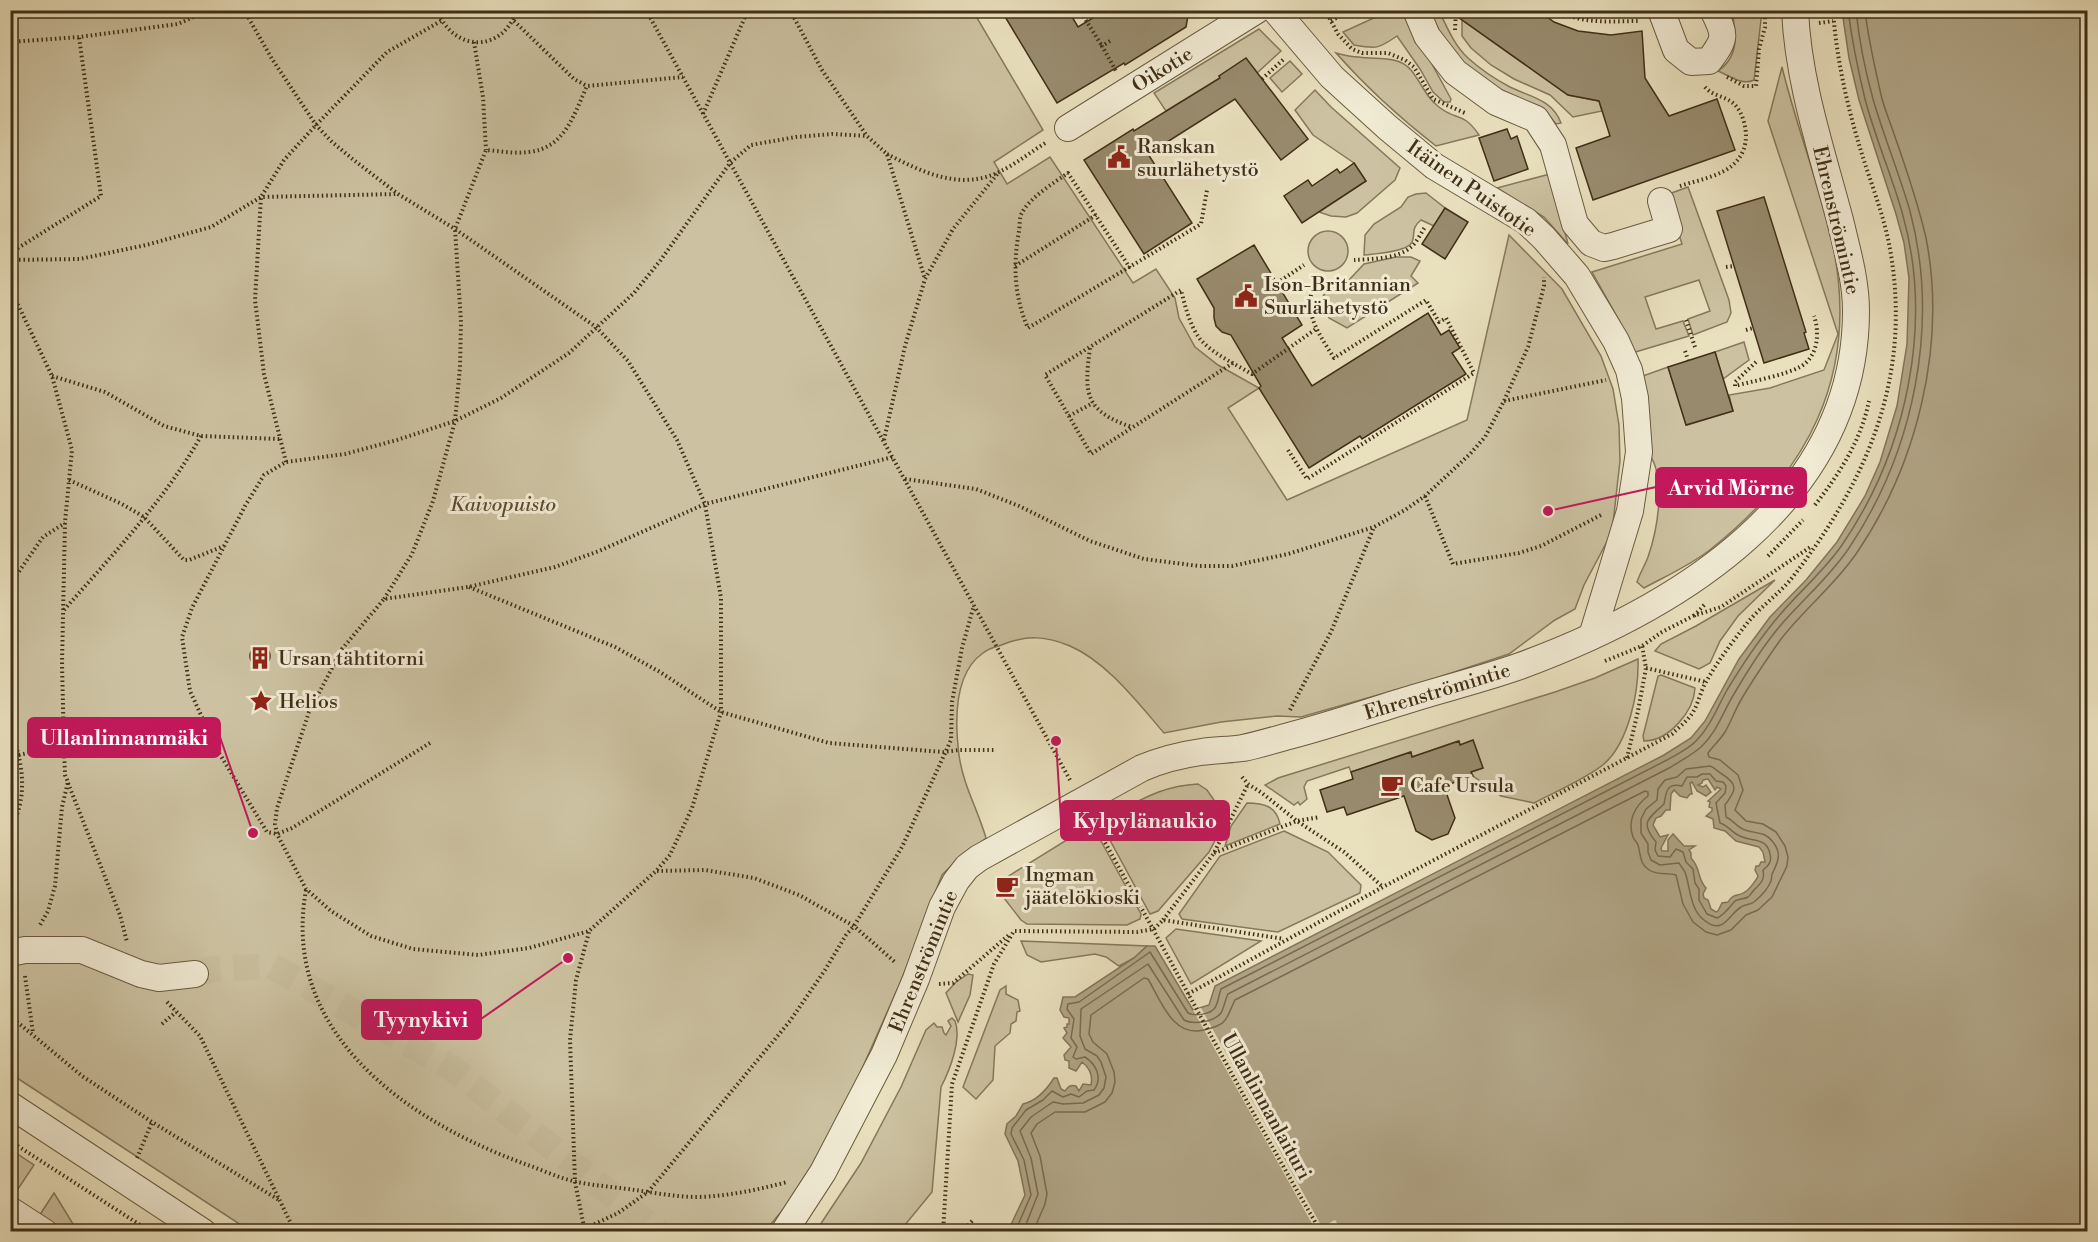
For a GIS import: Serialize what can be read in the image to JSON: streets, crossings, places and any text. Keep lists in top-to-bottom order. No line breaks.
{"streets":{"street":["Oikotie","Itäinen Puistotie","Ehrenströmintie"],"path":["Ullanlinnanlaituri"]},"crossings":[["Itäinen Puistotie","Ehrenströmintie"],["Ehrenströmintie","Ullanlinnanlaituri"]],"parks":["Kaivopuisto"],"places":{"public building":["Ranskan suurlähetystö","Ison-Britannian Suurlähetystö"],"other":["Arvid Mörne","Kylpylänaukio","Ullanlinnanmäki","Tyynykivi"],"building":["Ursan tähtitorni"],"place":["Helios"],"cafe":["Cafe Ursula","Ingman jäätelökioski"]}}
